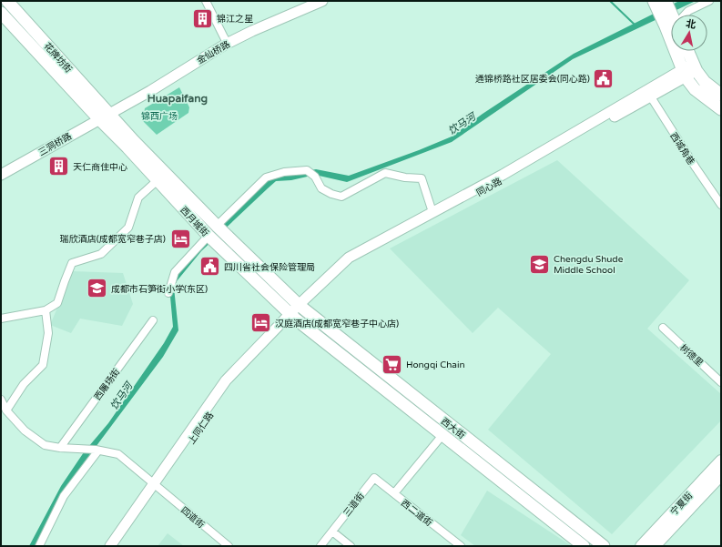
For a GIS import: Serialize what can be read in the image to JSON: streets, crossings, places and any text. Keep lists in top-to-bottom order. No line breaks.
{"streets":{"main road":["花牌坊街","西月城街","西大街","宁夏街"],"street":["金仙桥路","三洞桥路","西城角巷","同心路","树德里","西屠场街","上同仁路","三道街","西二道街","四道街"]},"crossings":[["金仙桥路","花牌坊街"],["金仙桥路","三洞桥路"],["金仙桥路","西月城街"],["花牌坊街","三洞桥路"],["花牌坊街","西月城街"],["三洞桥路","西月城街"],["西城角巷","同心路"],["同心路","西月城街"],["同心路","上同仁路"],["同心路","西大街"],["西月城街","上同仁路"],["西月城街","西大街"],["西屠场街","四道街"],["上同仁路","西大街"],["上同仁路","四道街"],["三道街","西二道街"]],"districts":["Huapaifang"],"water":["饮马河"],"parks":["锦西广场"],"places":{"building":["锦江之星","天仁商住中心"],"public building":["通锦桥路社区居委会(同心路)","四川省社会保险管理局"],"hotel":["瑞欣酒店(成都宽窄巷子店)","汉庭酒店(成都宽窄巷子中心店)"],"school or university":["Chengdu Shude Middle School","成都市石笋街小学(东区)"],"supermarket":["Hongqi Chain"]},"north":"top"}
